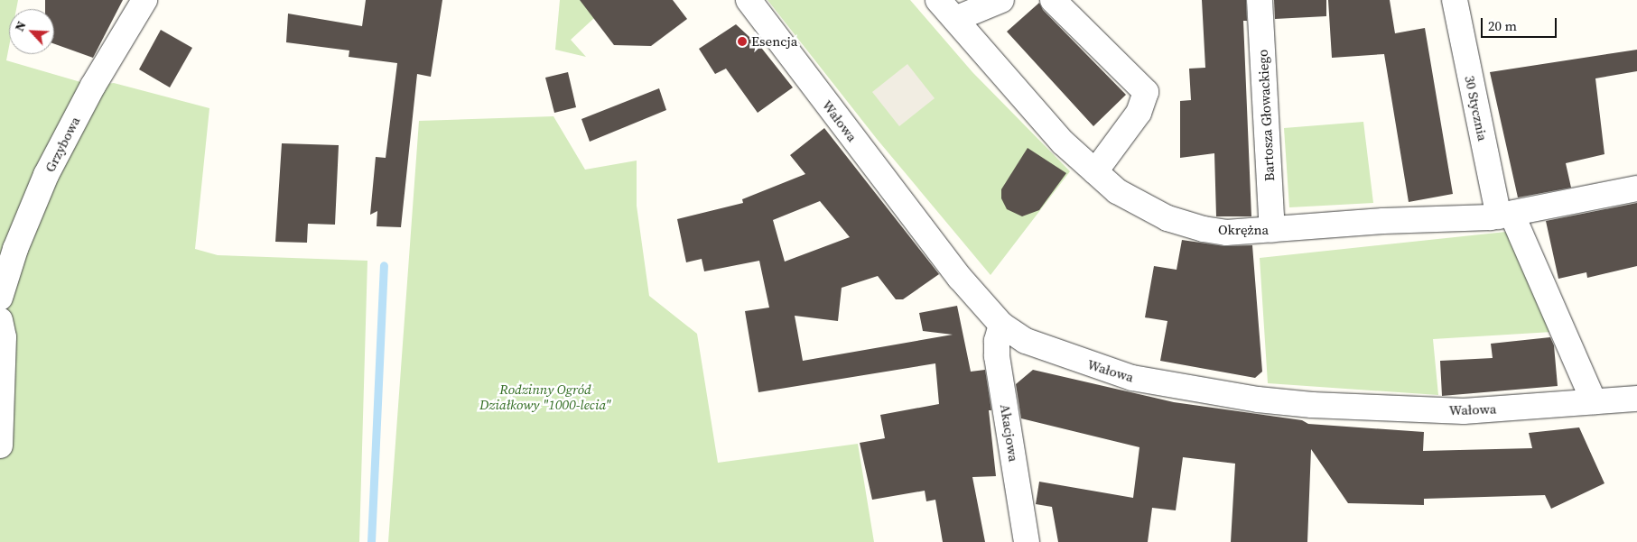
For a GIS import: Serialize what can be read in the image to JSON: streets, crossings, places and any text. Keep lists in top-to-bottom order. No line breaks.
{"streets":{"street":["30 Stycznia","Bartosza Głowackiego","Wałowa","Grzybowa","Okrężna","Akacjowa"]},"crossings":[["30 Stycznia","Wałowa"],["30 Stycznia","Okrężna"],["Bartosza Głowackiego","Okrężna"],["Wałowa","Akacjowa"]],"parks":["Rodzinny Ogród Działkowy \"1000-lecia\""],"places":["Esencja"],"scale_bar":"20 m","north":"top left"}
